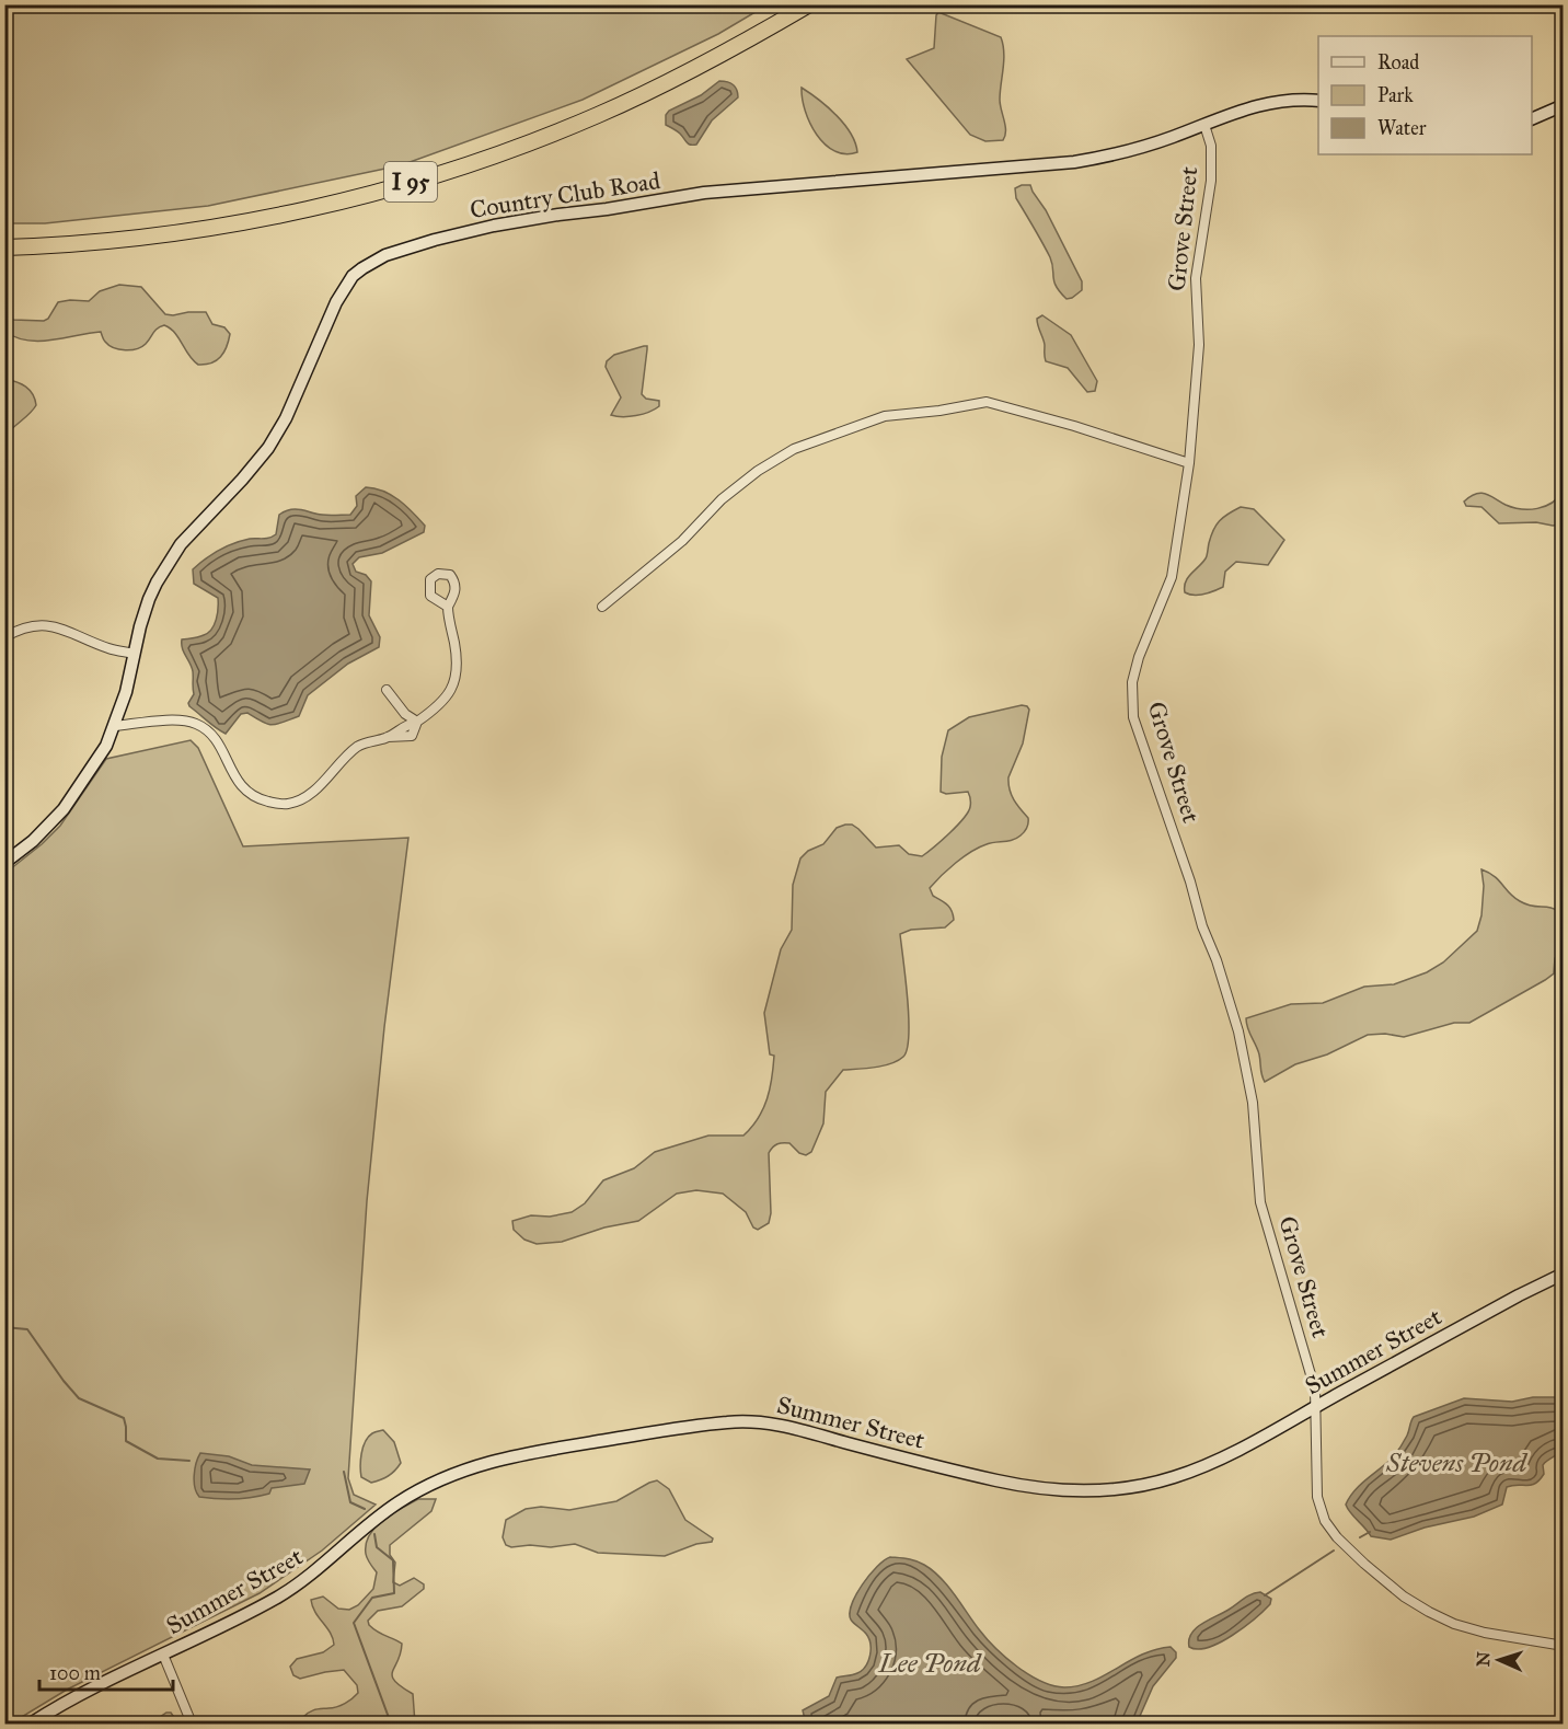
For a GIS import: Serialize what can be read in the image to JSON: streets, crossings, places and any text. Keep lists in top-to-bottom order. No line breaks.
{"streets":{"highway":["I 95"],"street":["Country Club Road","Grove Street","Summer Street"]},"crossings":[["Country Club Road","Grove Street"],["Grove Street","Summer Street"]],"water":["Stevens Pond","Lee Pond"],"legend":["Road","Park","Water"],"scale_bar":"100 m","north":"left"}
